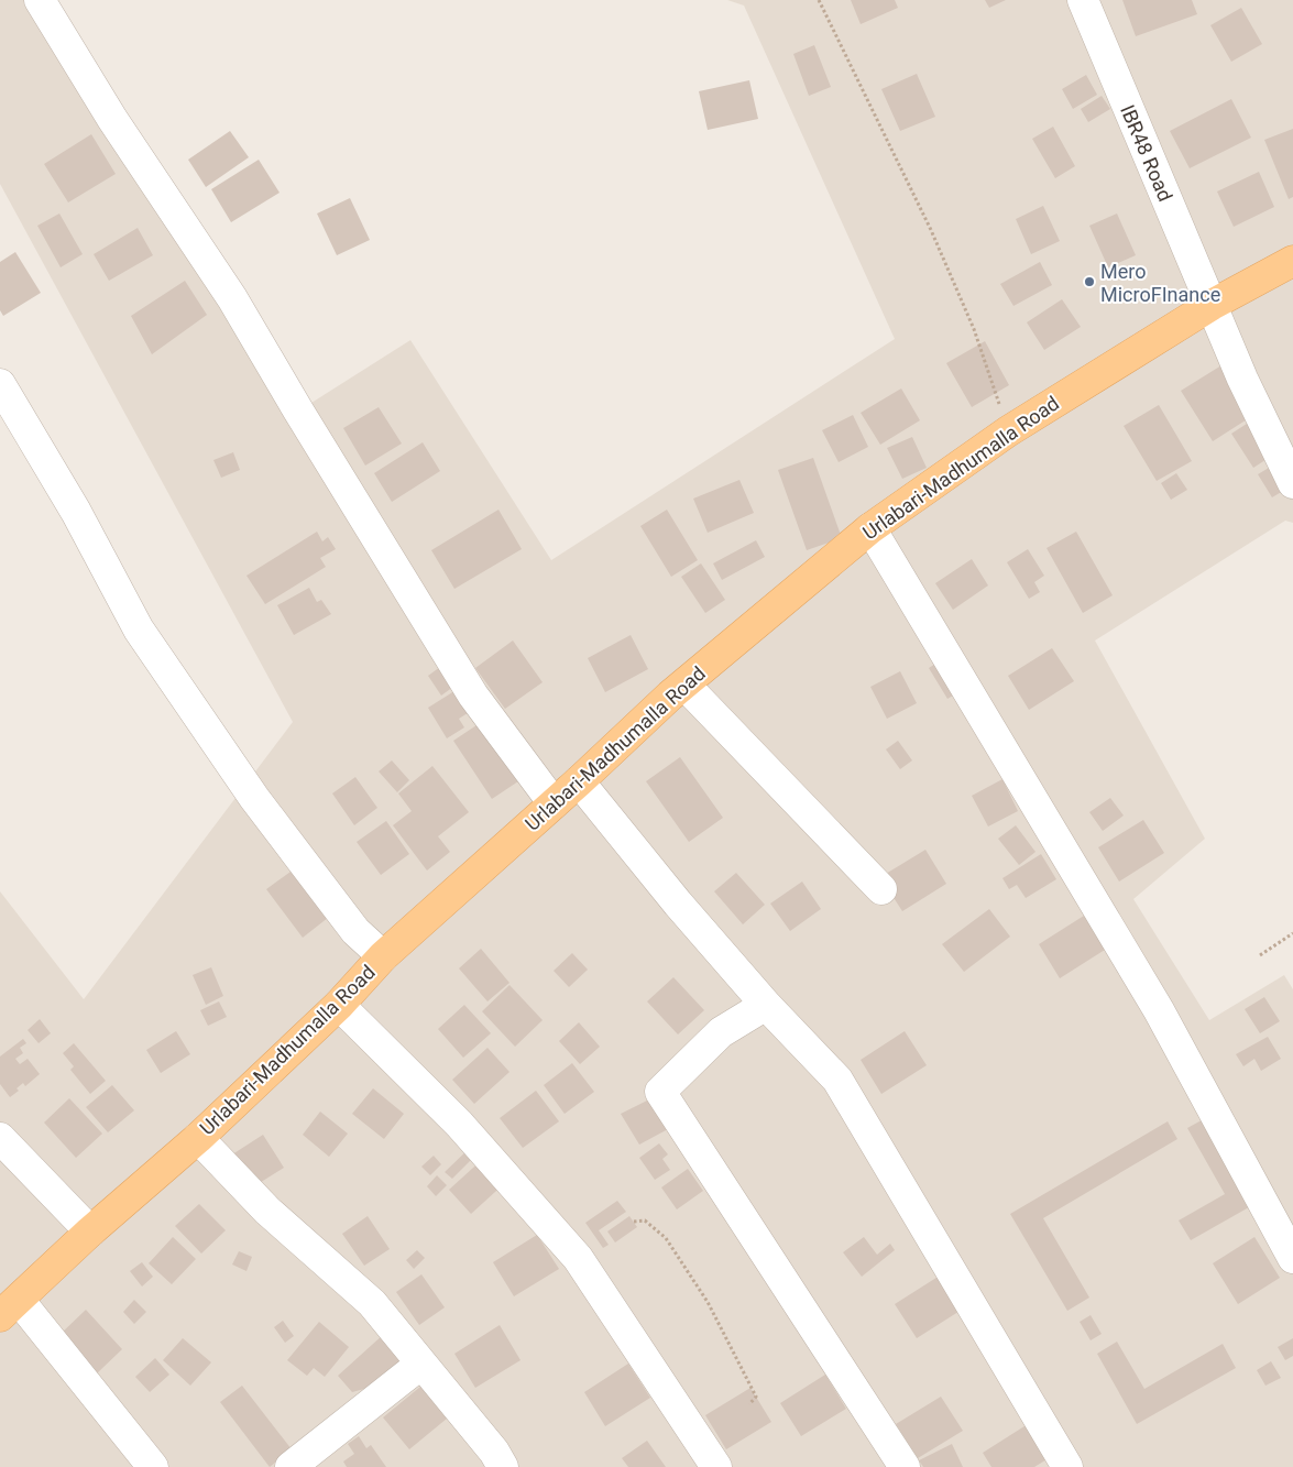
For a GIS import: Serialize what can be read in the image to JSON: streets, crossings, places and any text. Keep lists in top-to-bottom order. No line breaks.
{"streets":{"main road":["Urlabari-Madhumalla Road"],"street":["IBR48 Road"]},"crossings":[["IBR48 Road","Urlabari-Madhumalla Road"]],"places":["Mero MicroFInance"]}
